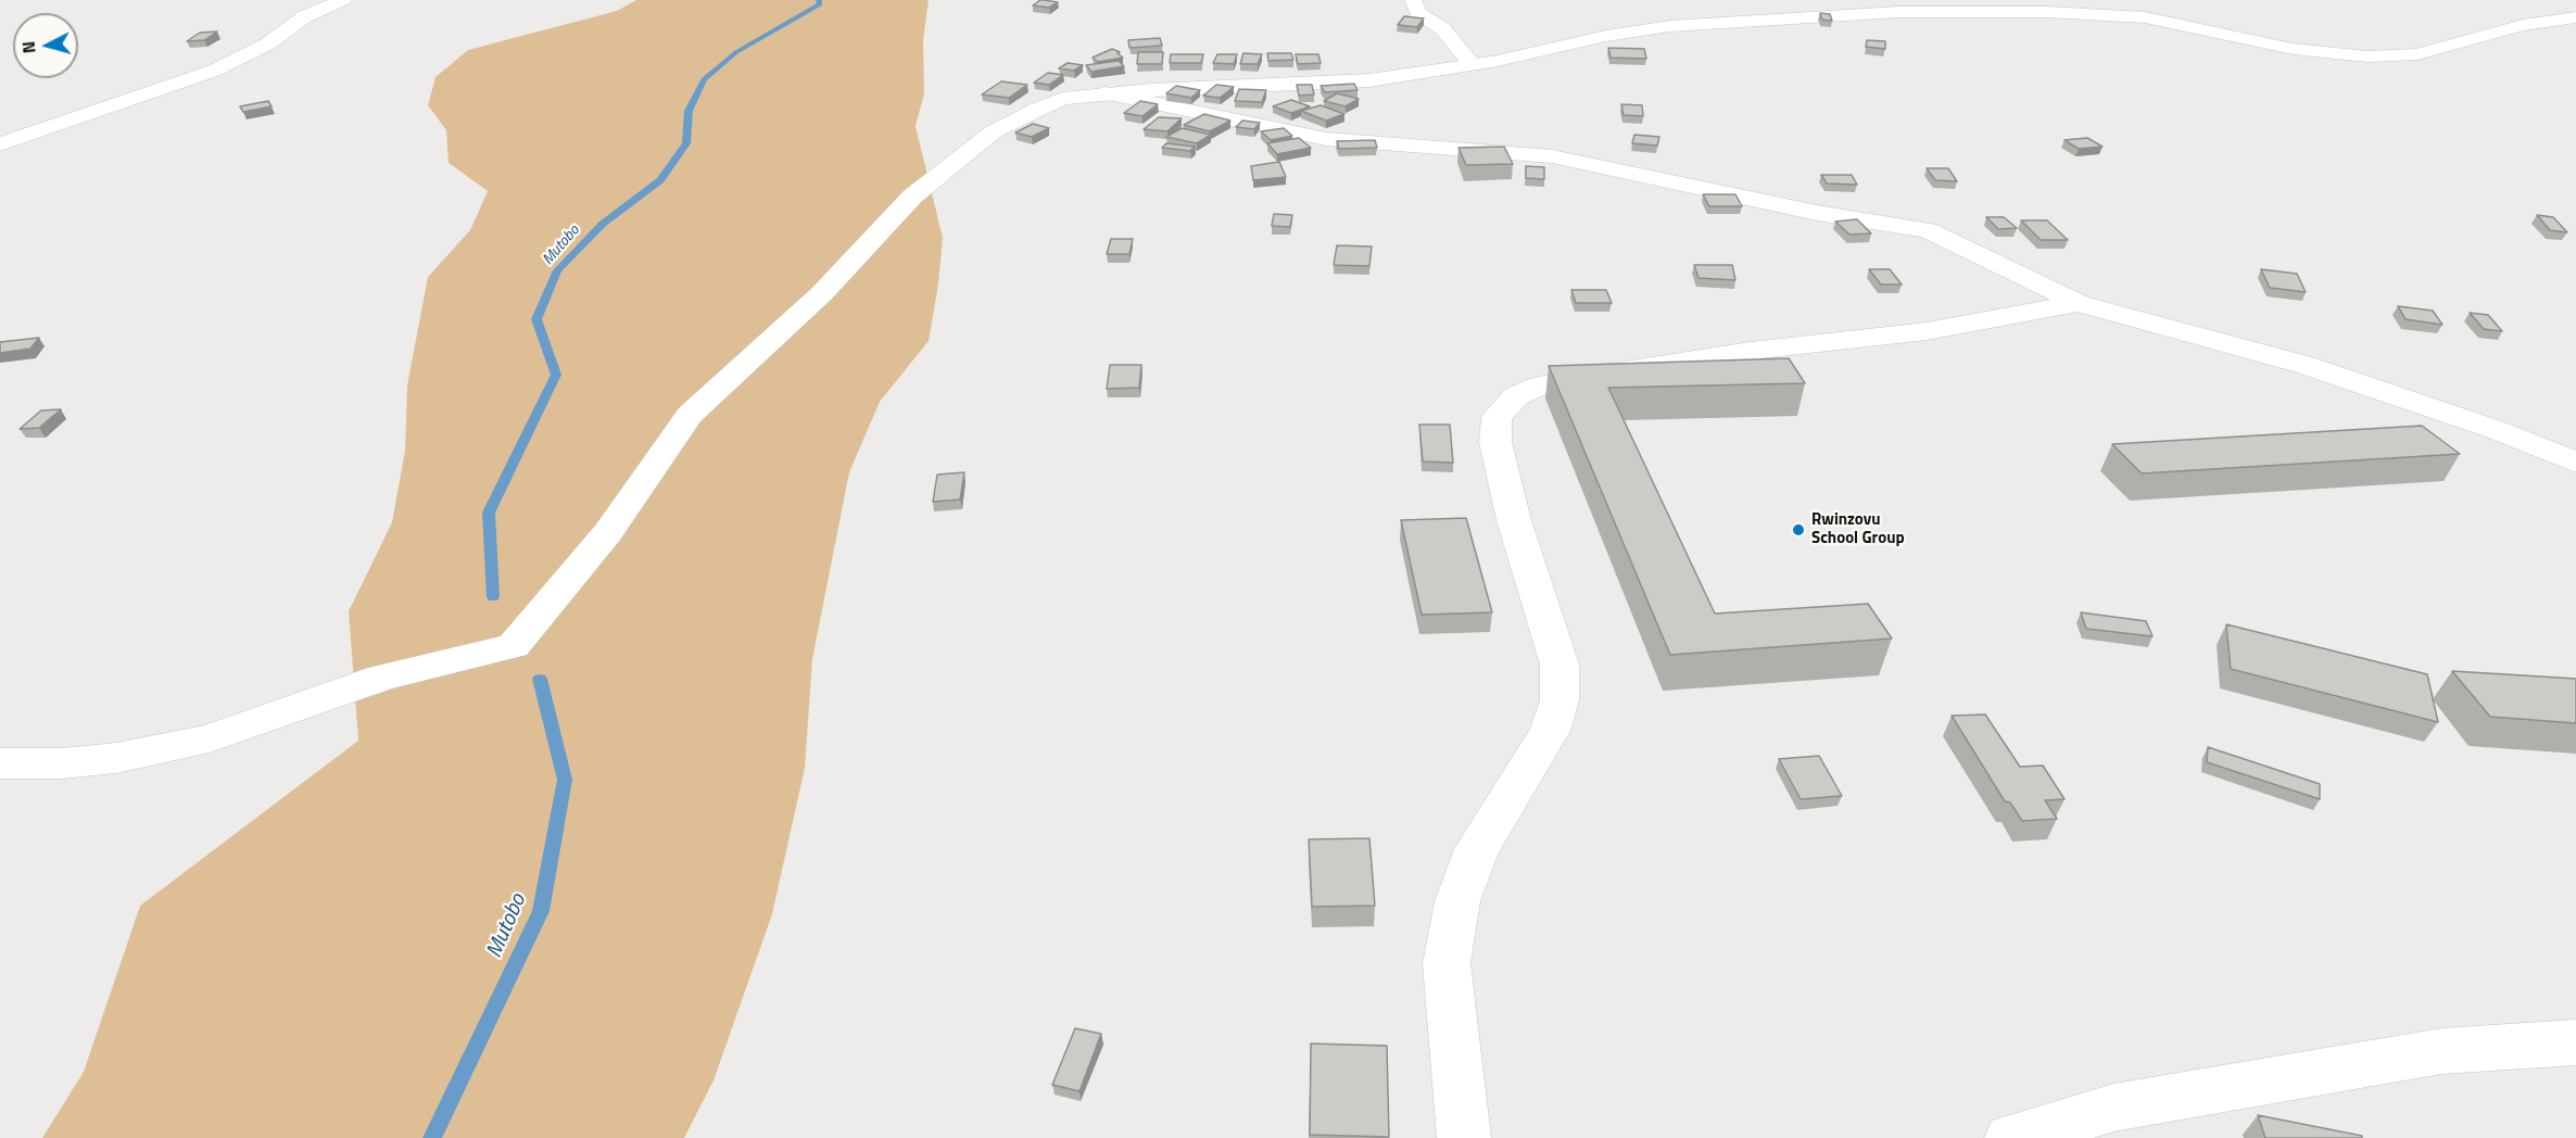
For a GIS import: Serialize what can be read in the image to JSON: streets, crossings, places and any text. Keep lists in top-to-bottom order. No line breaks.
{"water":["Mutobo"],"places":["Rwinzovu School Group"],"north":"left"}
